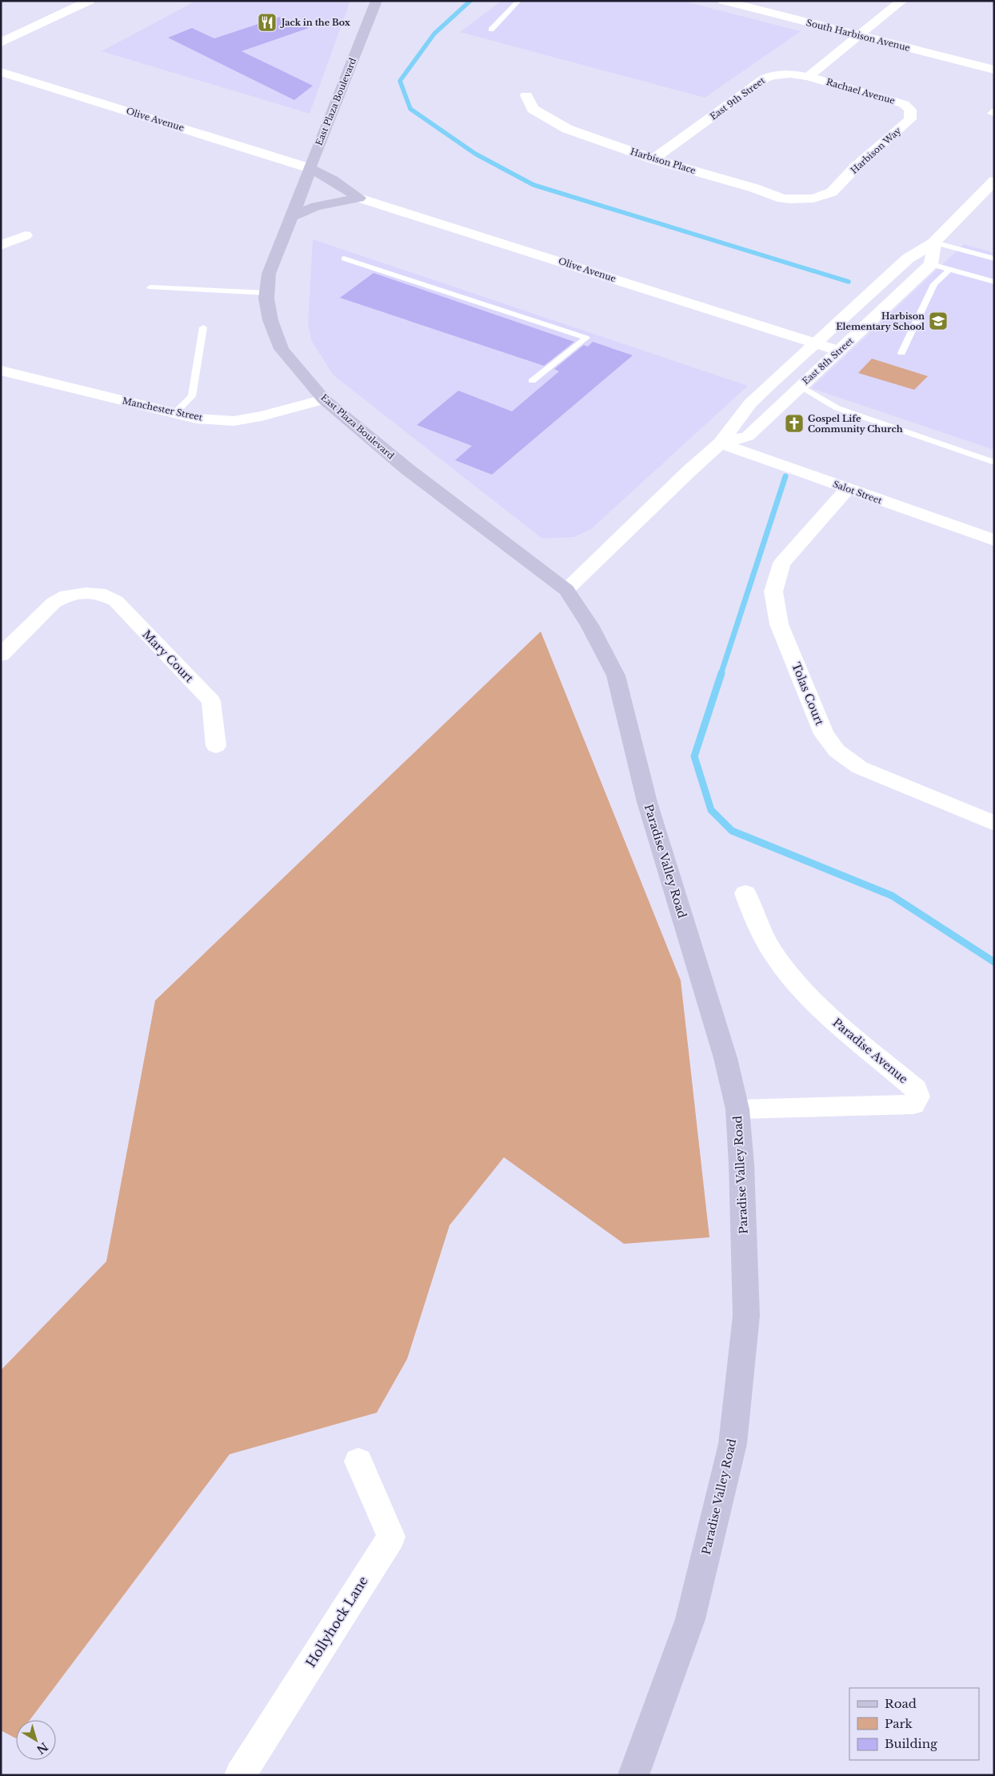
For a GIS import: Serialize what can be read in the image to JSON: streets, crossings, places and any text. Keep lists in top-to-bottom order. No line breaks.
{"streets":{"main road":["East Plaza Boulevard","Paradise Valley Road"],"street":["South Harbison Avenue","Rachael Avenue","East 9th Street","Olive Avenue","Harbison Way","Harbison Place","East 8th Street","Manchester Street","Salot Street","Mary Court","Tolas Court","Paradise Avenue","Hollyhock Lane"]},"crossings":[["Rachael Avenue","East 9th Street"],["Rachael Avenue","Harbison Way"],["East 9th Street","Harbison Place"],["East Plaza Boulevard","Olive Avenue"],["East Plaza Boulevard","East 8th Street"],["East Plaza Boulevard","Manchester Street"],["East Plaza Boulevard","Paradise Valley Road"],["Olive Avenue","East 8th Street"],["Harbison Way","Harbison Place"],["East 8th Street","Salot Street"],["East 8th Street","Paradise Valley Road"],["Salot Street","Tolas Court"],["Paradise Valley Road","Paradise Avenue"]],"places":{"restaurant":["Jack in the Box"],"school or university":["Harbison Elementary School"],"church":["Gospel Life Community Church"]},"legend":["Road","Park","Building"],"north":"bottom right"}
